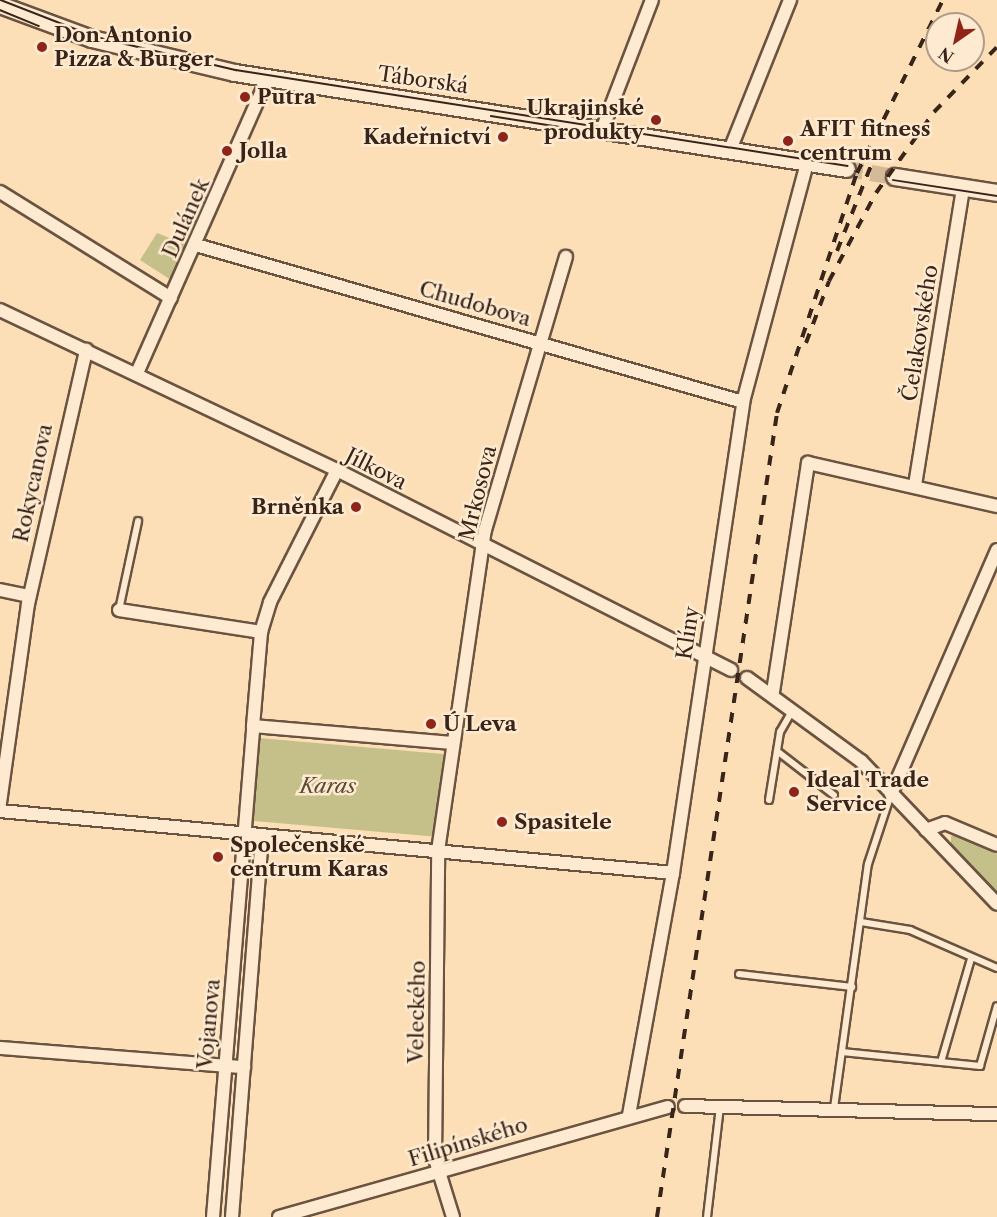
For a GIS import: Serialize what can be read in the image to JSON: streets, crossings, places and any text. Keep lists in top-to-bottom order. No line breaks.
{"streets":{"street":["Táborská","Dulánek","Chudobova","Čelakovského","Jílkova","Rokycanova","Mrkosova","Klíny","Veleckého","Vojanova","Filipínského"]},"crossings":[["Táborská","Dulánek"],["Táborská","Klíny"],["Dulánek","Chudobova"],["Dulánek","Jílkova"],["Chudobova","Mrkosova"],["Chudobova","Klíny"],["Jílkova","Rokycanova"],["Jílkova","Mrkosova"],["Jílkova","Klíny"],["Jílkova","Vojanova"],["Mrkosova","Veleckého"],["Klíny","Filipínského"],["Veleckého","Filipínského"]],"parks":["Karas"],"places":["Don Antonio Pizza & Burger","Putra","Ukrajinské produkty","Kadeřnictví","AFIT fitness centrum","Jolla","Brněnka","Ú Leva","Ideal Trade Service","Spasitele","Společenské centrum Karas"],"north":"bottom left"}
